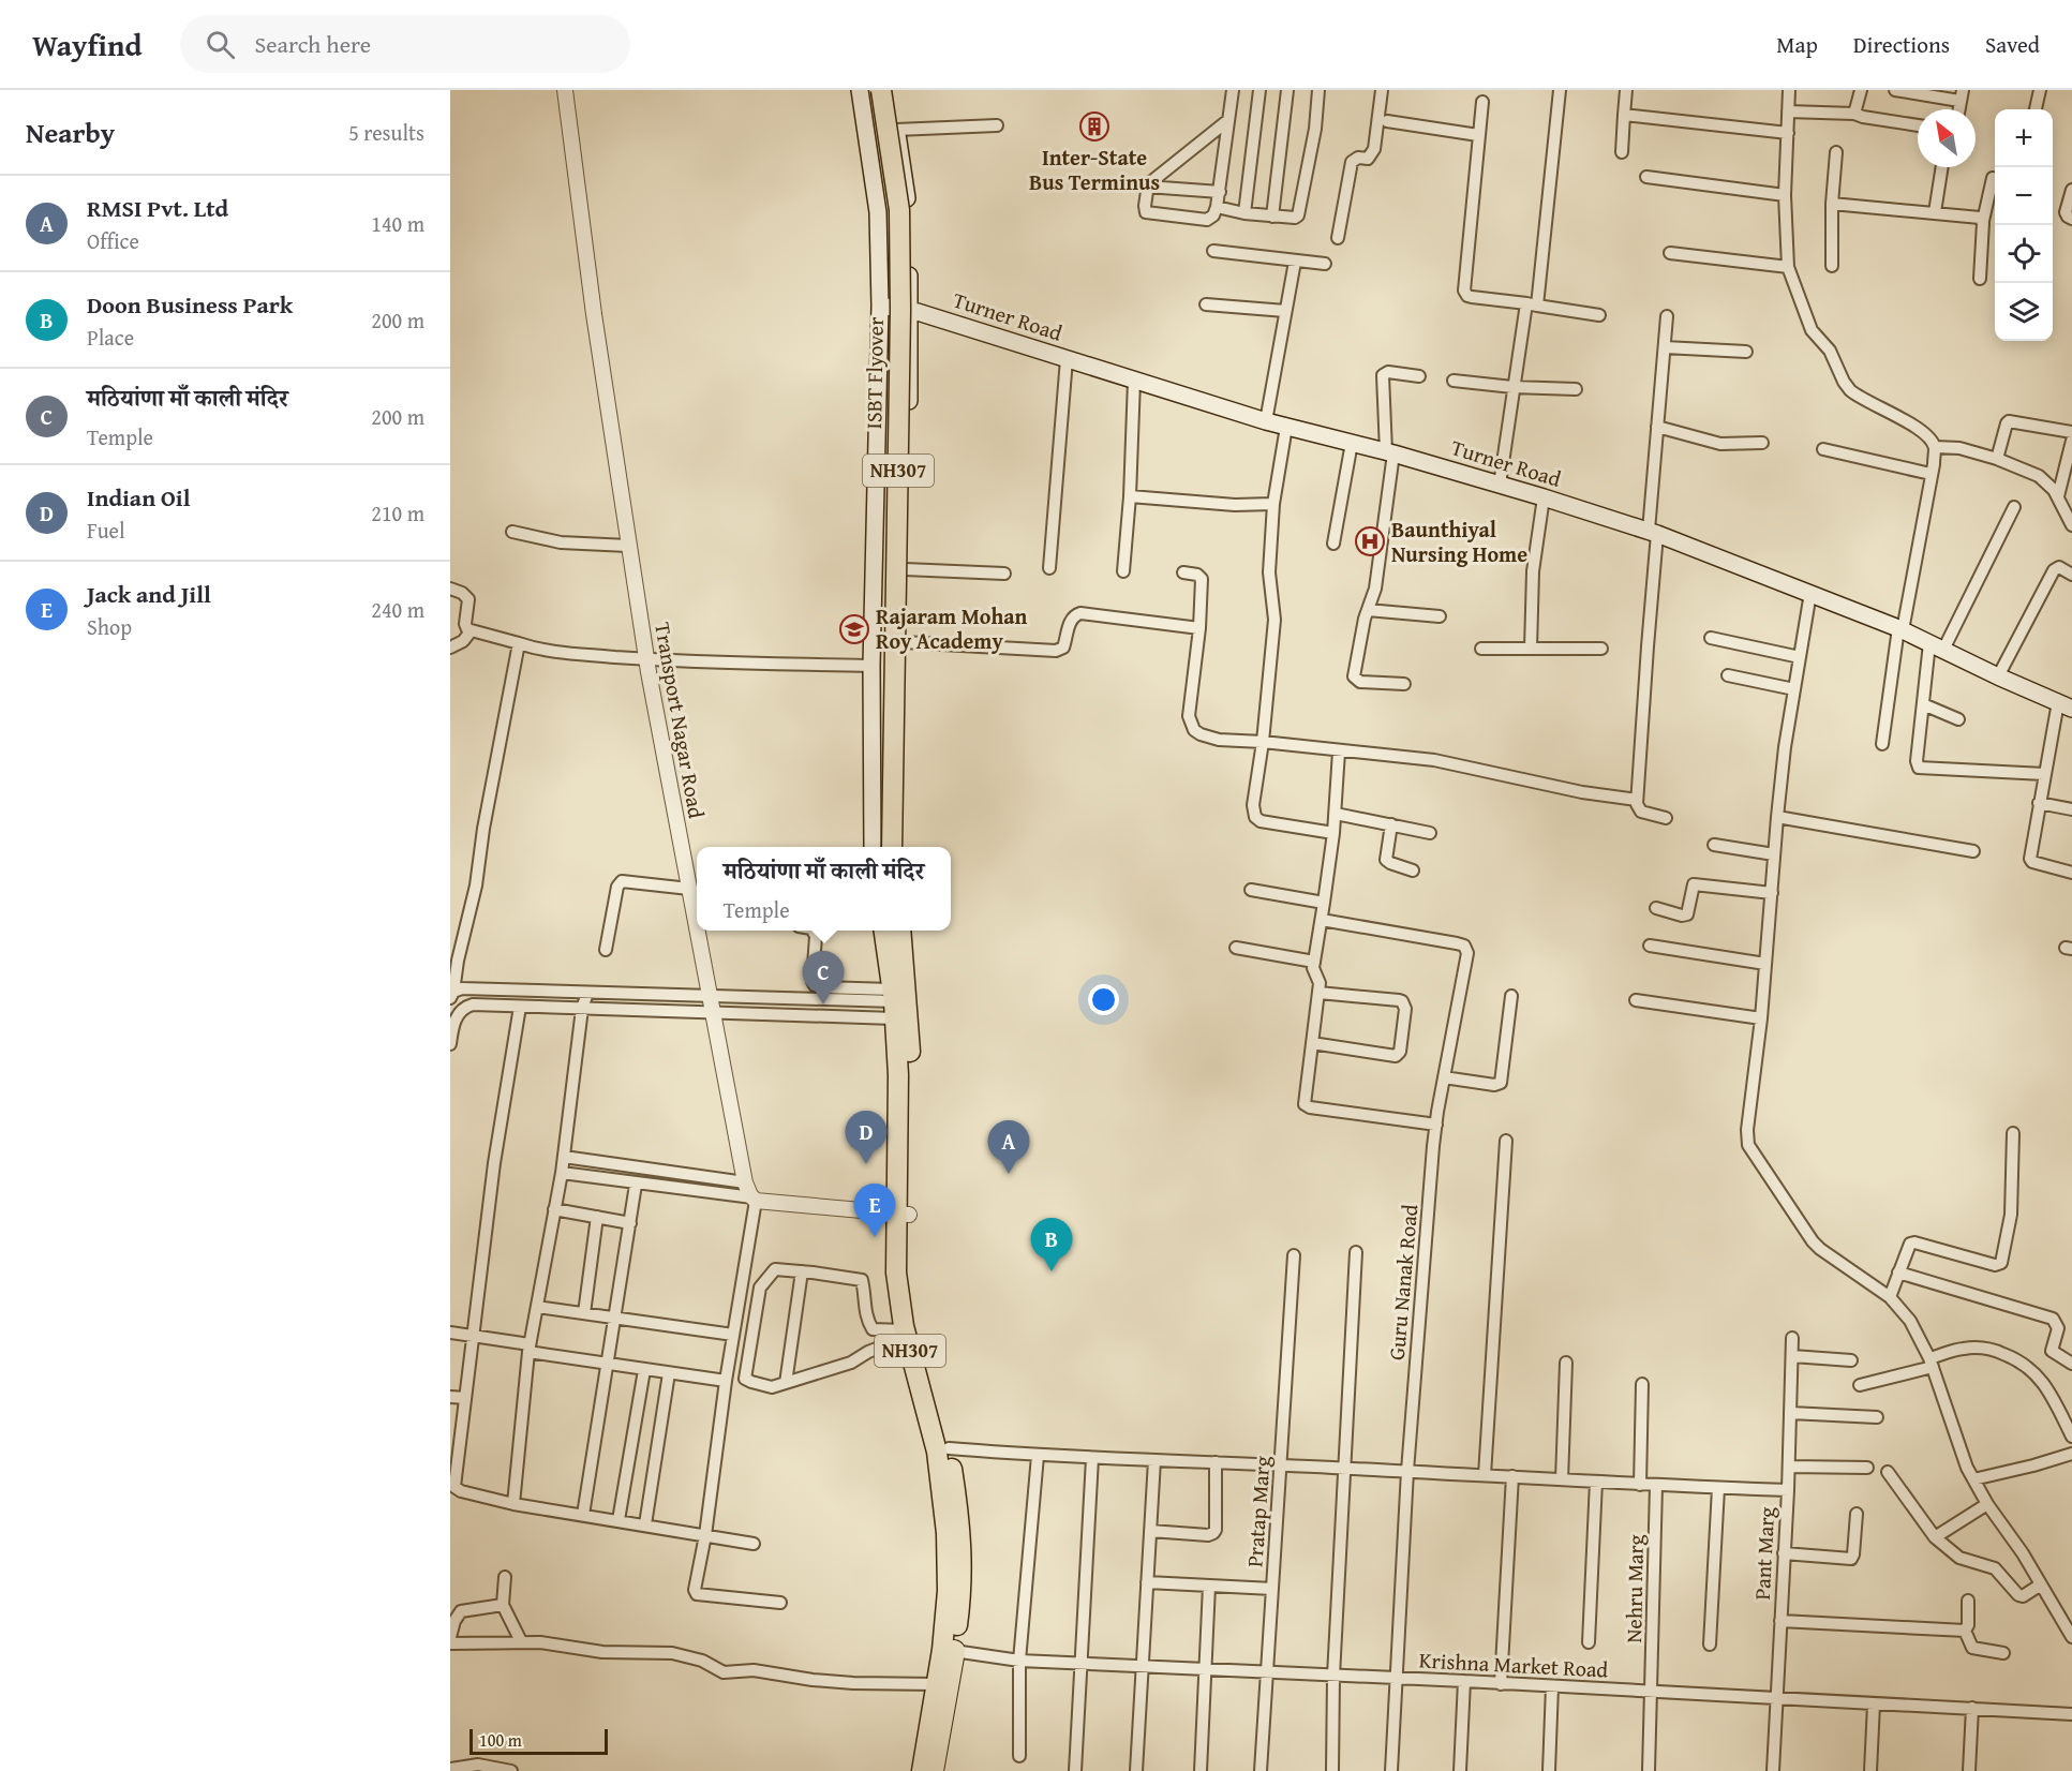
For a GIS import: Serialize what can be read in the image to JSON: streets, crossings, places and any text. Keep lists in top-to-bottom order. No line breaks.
{"streets":{"highway":["ISBT Flyover","NH307"],"main road":["Turner Road"],"street":["Transport Nagar Road","Guru Nanak Road","Pratap Marg","Pant Marg","Nehru Marg","Krishna Market Road"]},"crossings":[["NH307","Krishna Market Road"],["Guru Nanak Road","Krishna Market Road"],["Pratap Marg","Krishna Market Road"],["Pant Marg","Krishna Market Road"],["Nehru Marg","Krishna Market Road"]],"places":{"building":["Inter-State Bus Terminus"],"hospital":["Baunthiyal Nursing Home"],"school or university":["Rajaram Mohan Roy Academy"]},"scale_bar":"100 m","north":"top left","page":{"header":"Wayfind","search":"Search here","nav":["Map","Directions","Saved"],"heading":["Nearby","5 results"],"map_buttons":["+","−"],"list":[{"mark":"A","name":"RMSI Pvt. Ltd","note":"Office","value":"140 m"},{"mark":"B","name":"Doon Business Park","note":"Place","value":"200 m"},{"mark":"C","name":"मठियांणा माँ काली मंदिर","note":"Temple","value":"200 m"},{"mark":"D","name":"Indian Oil","note":"Fuel","value":"210 m"},{"mark":"E","name":"Jack and Jill","note":"Shop","value":"240 m"}],"popup":["मठियांणा माँ काली मंदिर","Temple"],"pins":["C","D","A","E","B"],"scale":"100 m"}}
